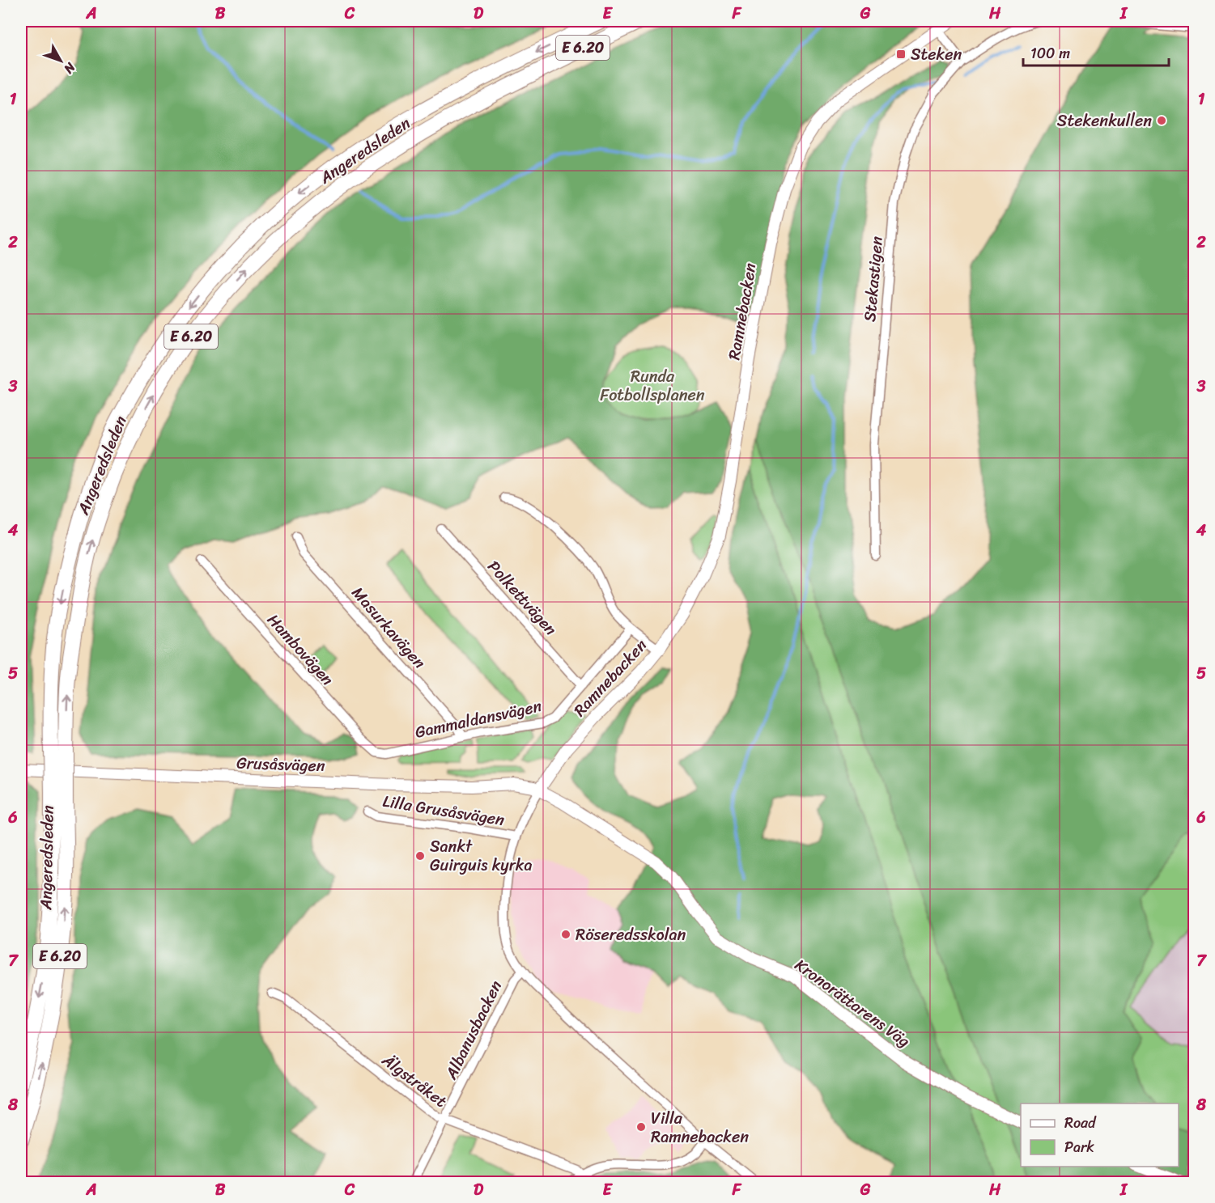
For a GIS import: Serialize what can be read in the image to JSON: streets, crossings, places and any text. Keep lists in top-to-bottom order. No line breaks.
{"streets":{"highway":["E 6.20","Angeredsleden"],"street":["Stekastigen","Ramnebacken","Polkettvägen","Masurkavägen","Hambovägen","Gammaldansvägen","Grusåsvägen","Lilla Grusåsvägen","Kronorättarens Väg","Albanusbacken","Älgstråket"]},"crossings":[["Ramnebacken","Grusåsvägen"],["Ramnebacken","Lilla Grusåsvägen"],["Ramnebacken","Kronorättarens Väg"],["Ramnebacken","Albanusbacken"],["Polkettvägen","Gammaldansvägen"],["Masurkavägen","Gammaldansvägen"],["Hambovägen","Gammaldansvägen"],["Grusåsvägen","Kronorättarens Väg"],["Albanusbacken","Älgstråket"]],"parks":["Runda Fotbollsplanen"],"places":{"transit":["Steken"],"other":["Stekenkullen","Sankt Guirguis kyrka","Röseredsskolan","Villa Ramnebacken"]},"legend":["Road","Park"],"scale_bar":"100 m","north":"bottom right","grid":{"columns":["A","B","C","D","E","F","G","H","I"],"rows":["1","2","3","4","5","6","7","8"]}}
